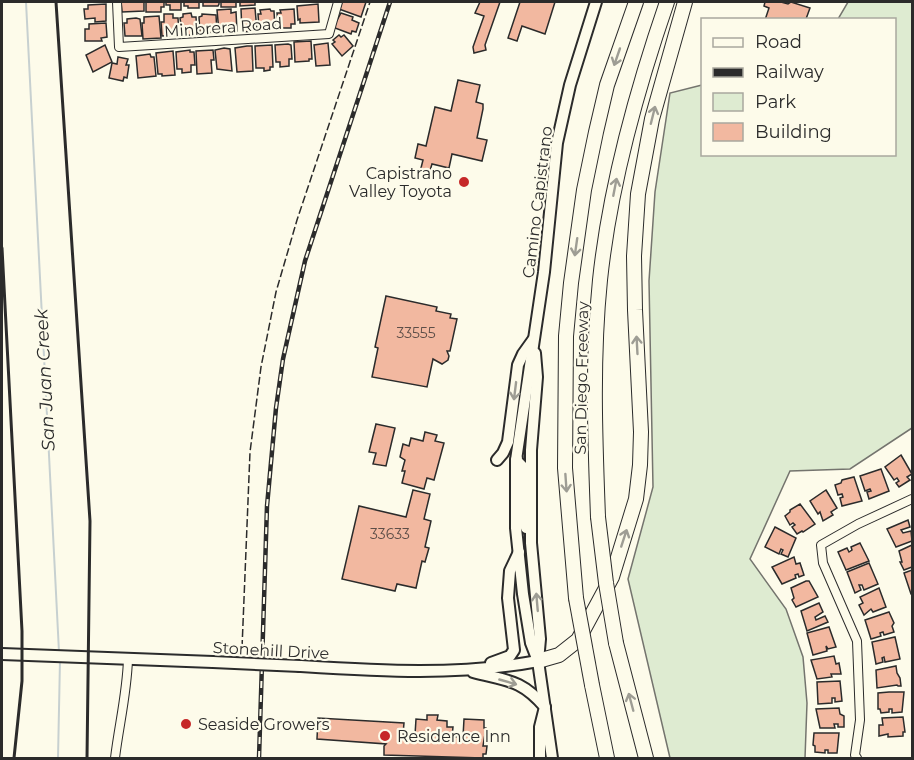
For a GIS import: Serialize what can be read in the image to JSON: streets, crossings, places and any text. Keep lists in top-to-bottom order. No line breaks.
{"streets":{"highway":["San Diego Freeway"],"main road":["Camino Capistrano","Stonehill Drive"],"street":["Minbrera Road"]},"crossings":[["Camino Capistrano","Stonehill Drive"]],"water":["San Juan Creek"],"places":["Capistrano Valley Toyota","Seaside Growers","Residence Inn"],"house_numbers":["33555","33633"],"legend":["Road","Railway","Park","Building"]}
